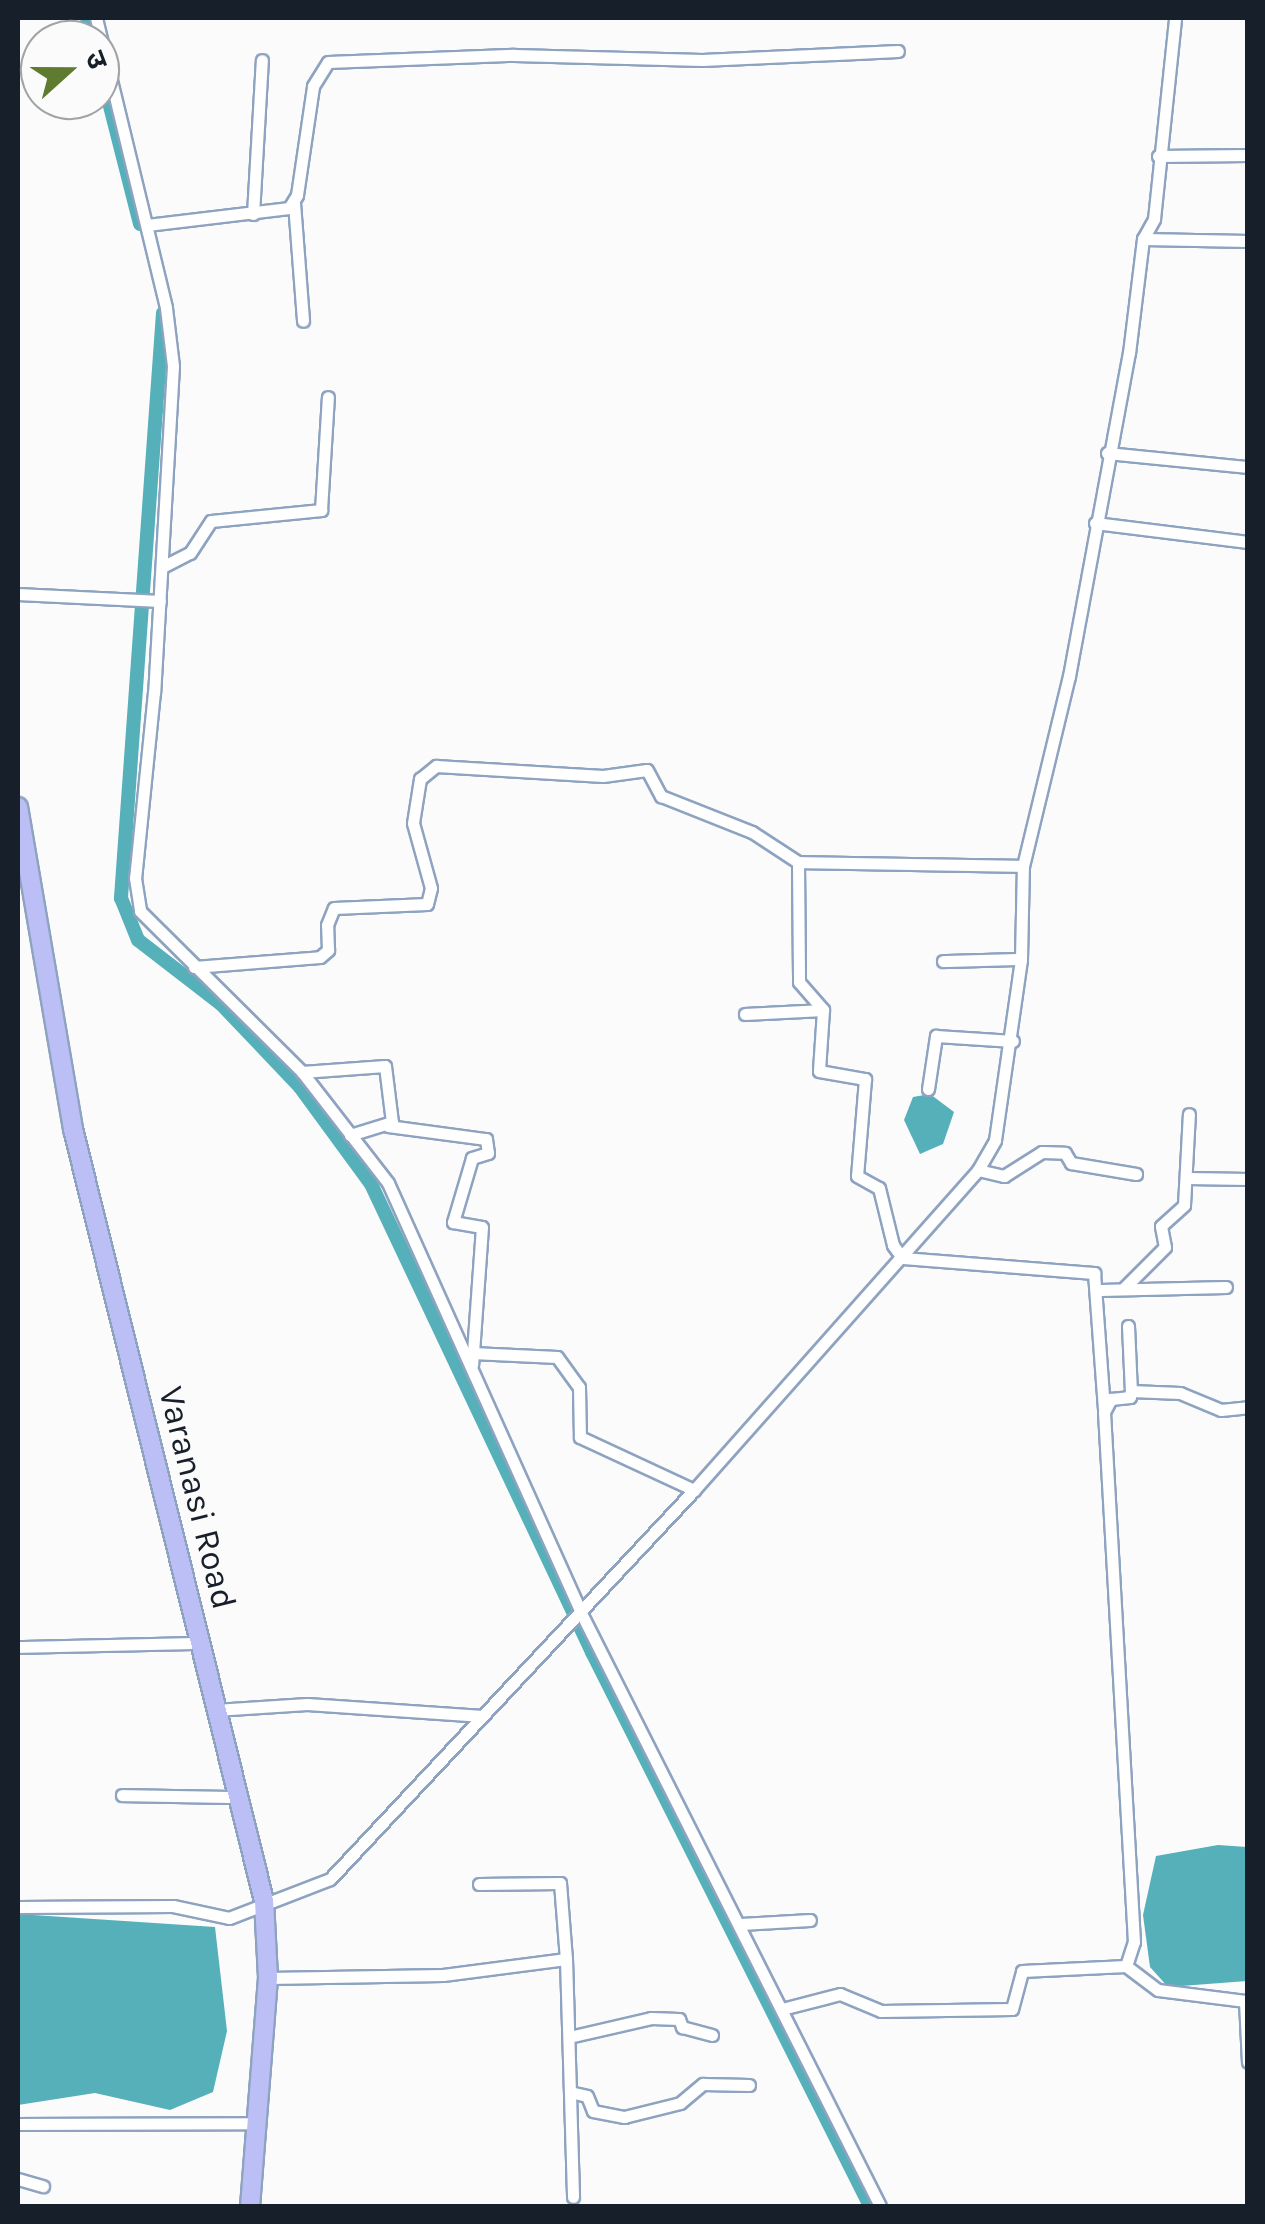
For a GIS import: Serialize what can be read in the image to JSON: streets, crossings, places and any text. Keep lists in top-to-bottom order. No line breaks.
{"streets":{"highway":["Varanasi Road"]},"north":"right"}
